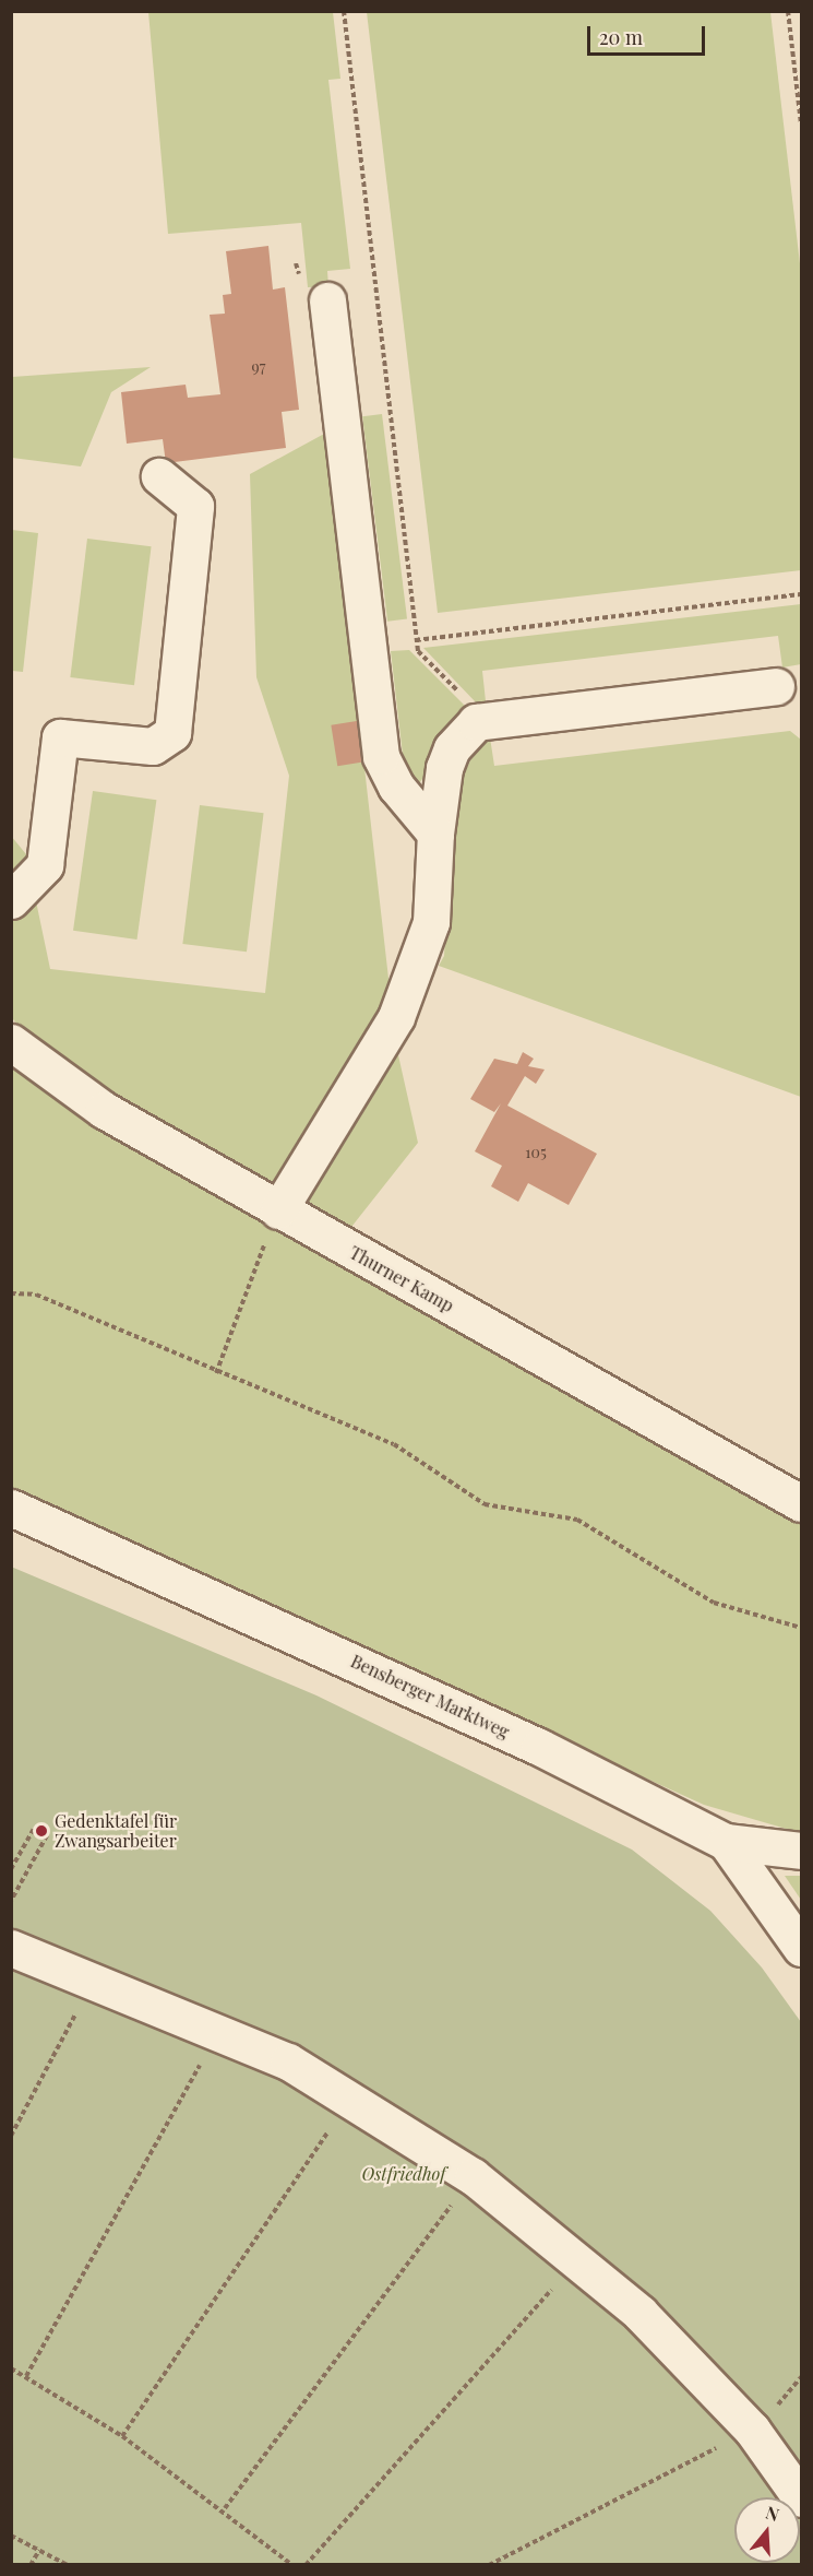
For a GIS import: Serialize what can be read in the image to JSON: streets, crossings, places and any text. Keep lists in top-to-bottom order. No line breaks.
{"streets":{"street":["Thurner Kamp","Bensberger Marktweg"]},"parks":["Ostfriedhof"],"places":["Gedenktafel für Zwangsarbeiter"],"house_numbers":["97","105"],"scale_bar":"20 m","north":"top"}
